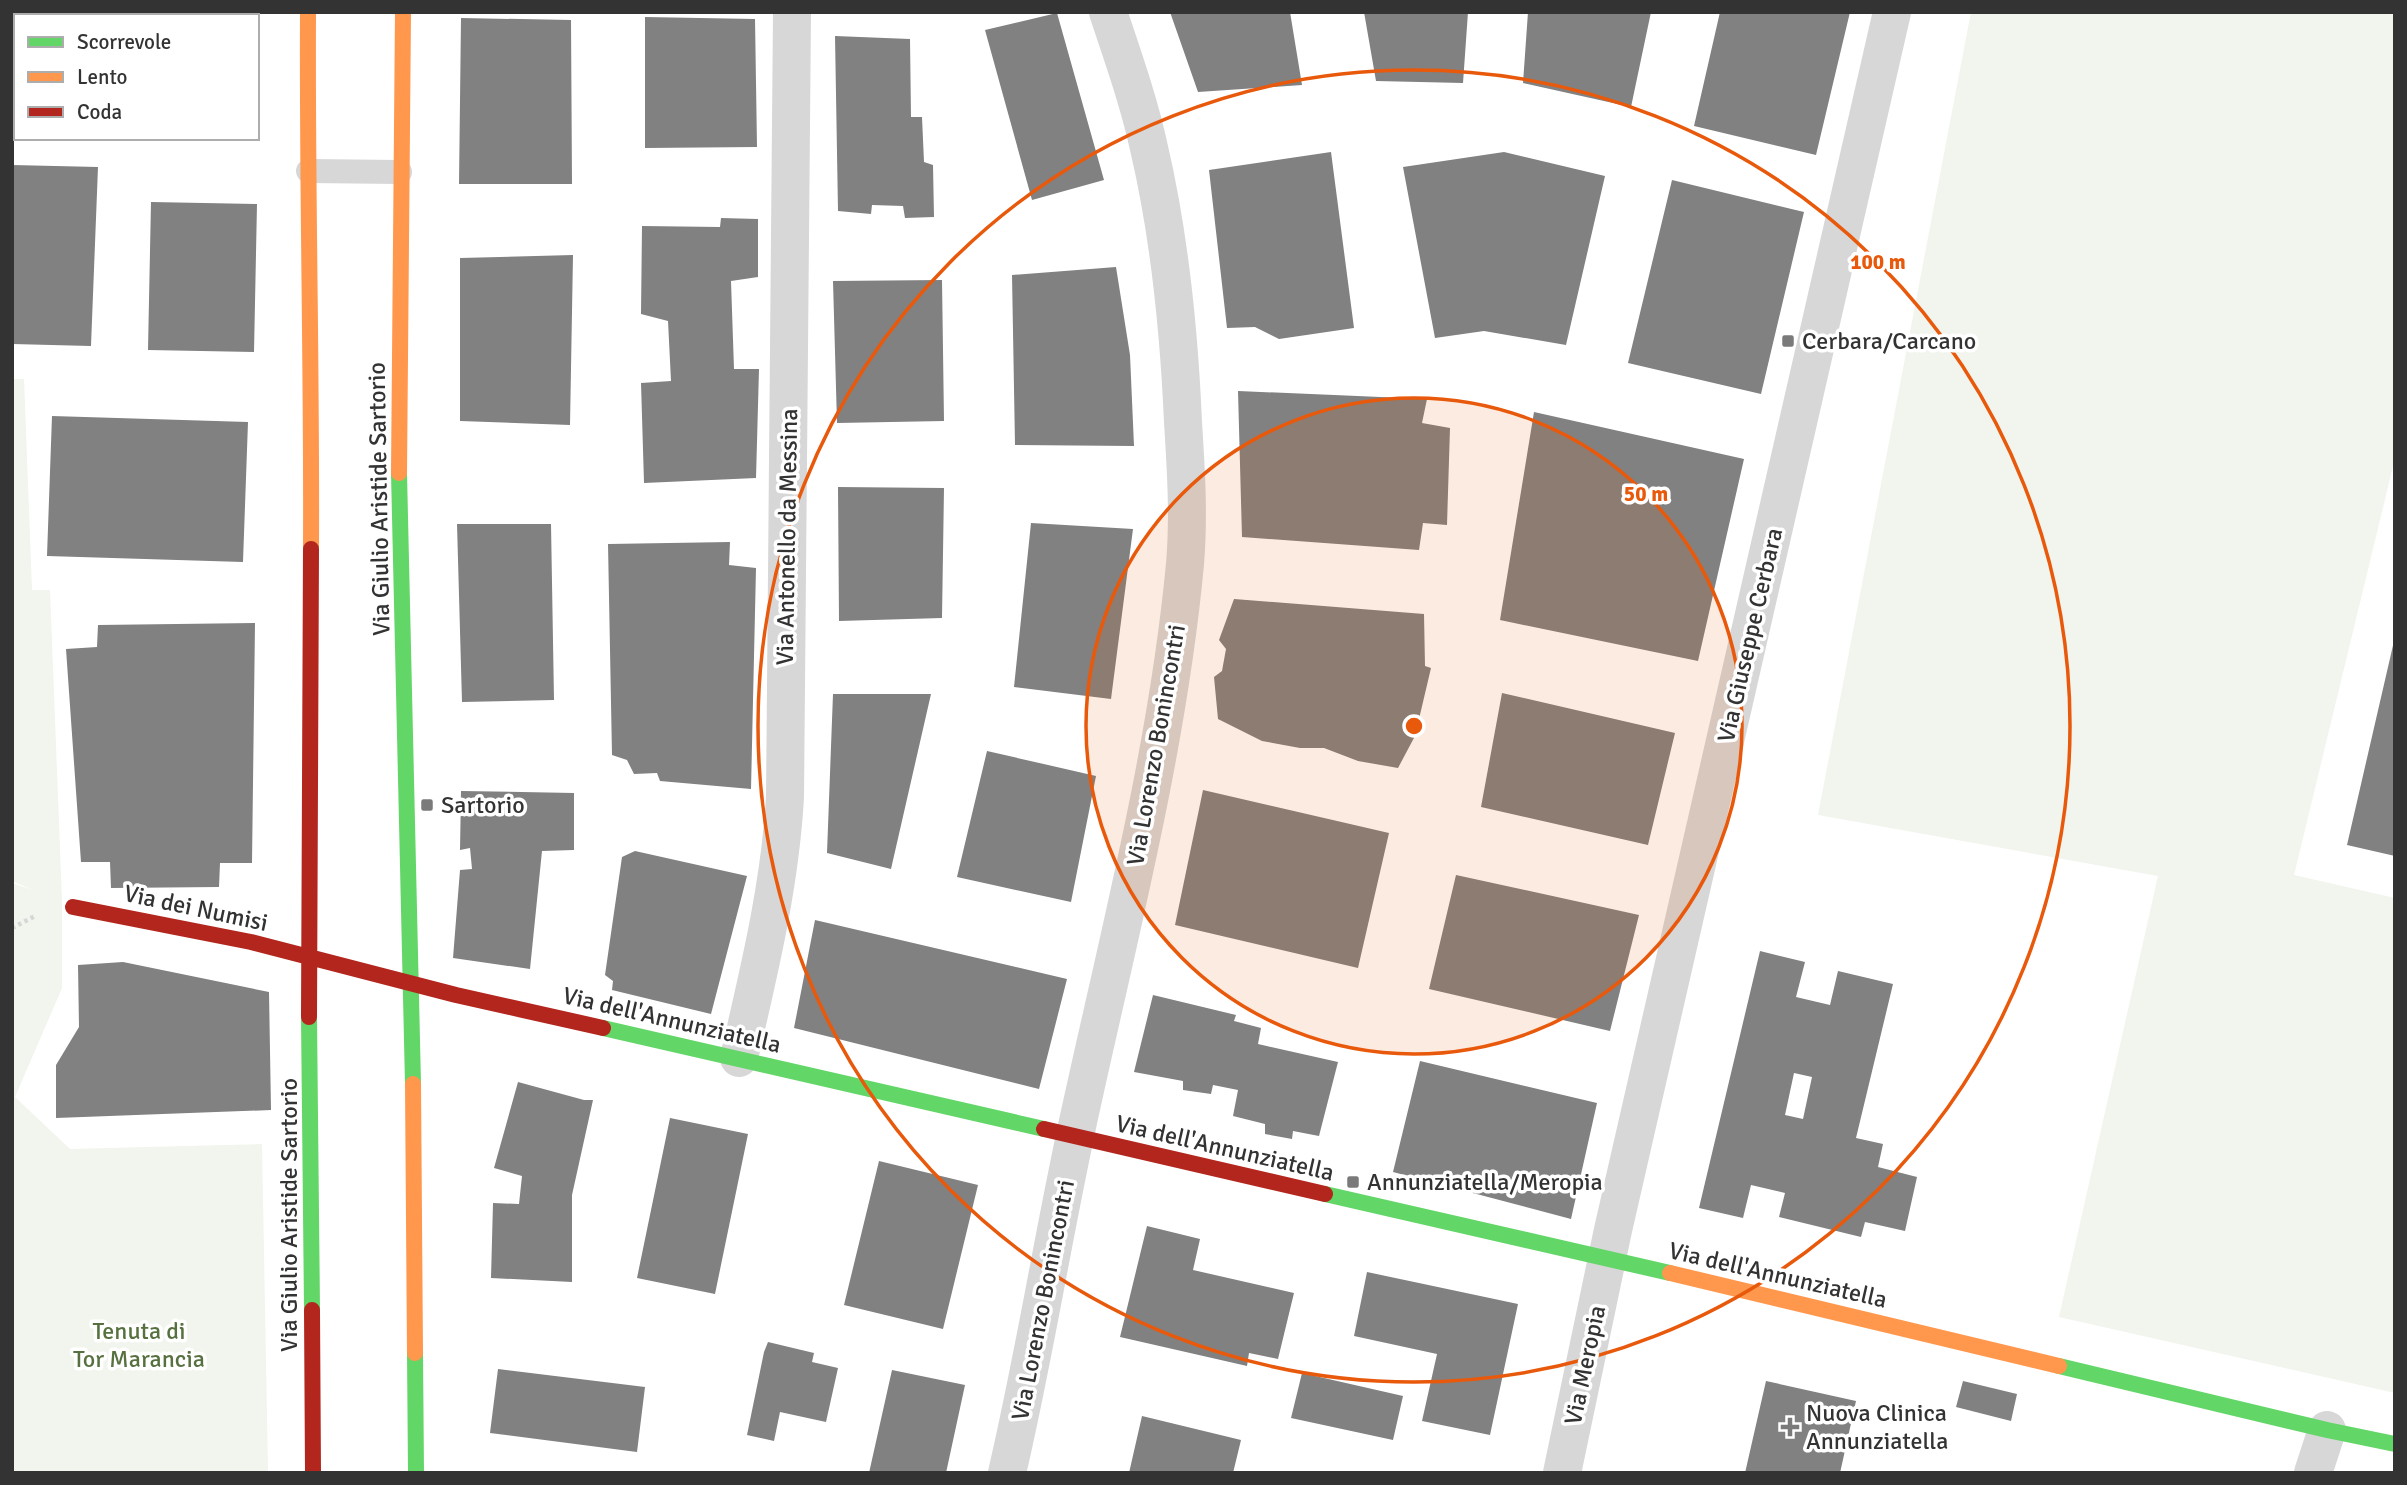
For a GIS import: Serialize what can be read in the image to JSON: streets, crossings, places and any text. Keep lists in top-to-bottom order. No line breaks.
{"streets":{"street":["Via Giulio Aristide Sartorio","Via Antonello da Messina","Via Giuseppe Cerbara","Via Lorenzo Bonincontri","Via dei Numisi","Via dell'Annunziatella","Via Meropia"]},"crossings":[["Via Giulio Aristide Sartorio","Via dei Numisi"],["Via Giulio Aristide Sartorio","Via dell'Annunziatella"],["Via Antonello da Messina","Via dell'Annunziatella"],["Via Giuseppe Cerbara","Via dell'Annunziatella"],["Via Giuseppe Cerbara","Via Meropia"],["Via Lorenzo Bonincontri","Via dell'Annunziatella"],["Via dell'Annunziatella","Via Meropia"]],"parks":["Tenuta di Tor Marancia"],"places":{"transit":["Cerbara/Carcano","Sartorio","Annunziatella/Meropia"],"health":["Nuova Clinica Annunziatella"]},"legend":["Scorrevole","Lento","Coda"],"rings":["100 m","50 m"]}
